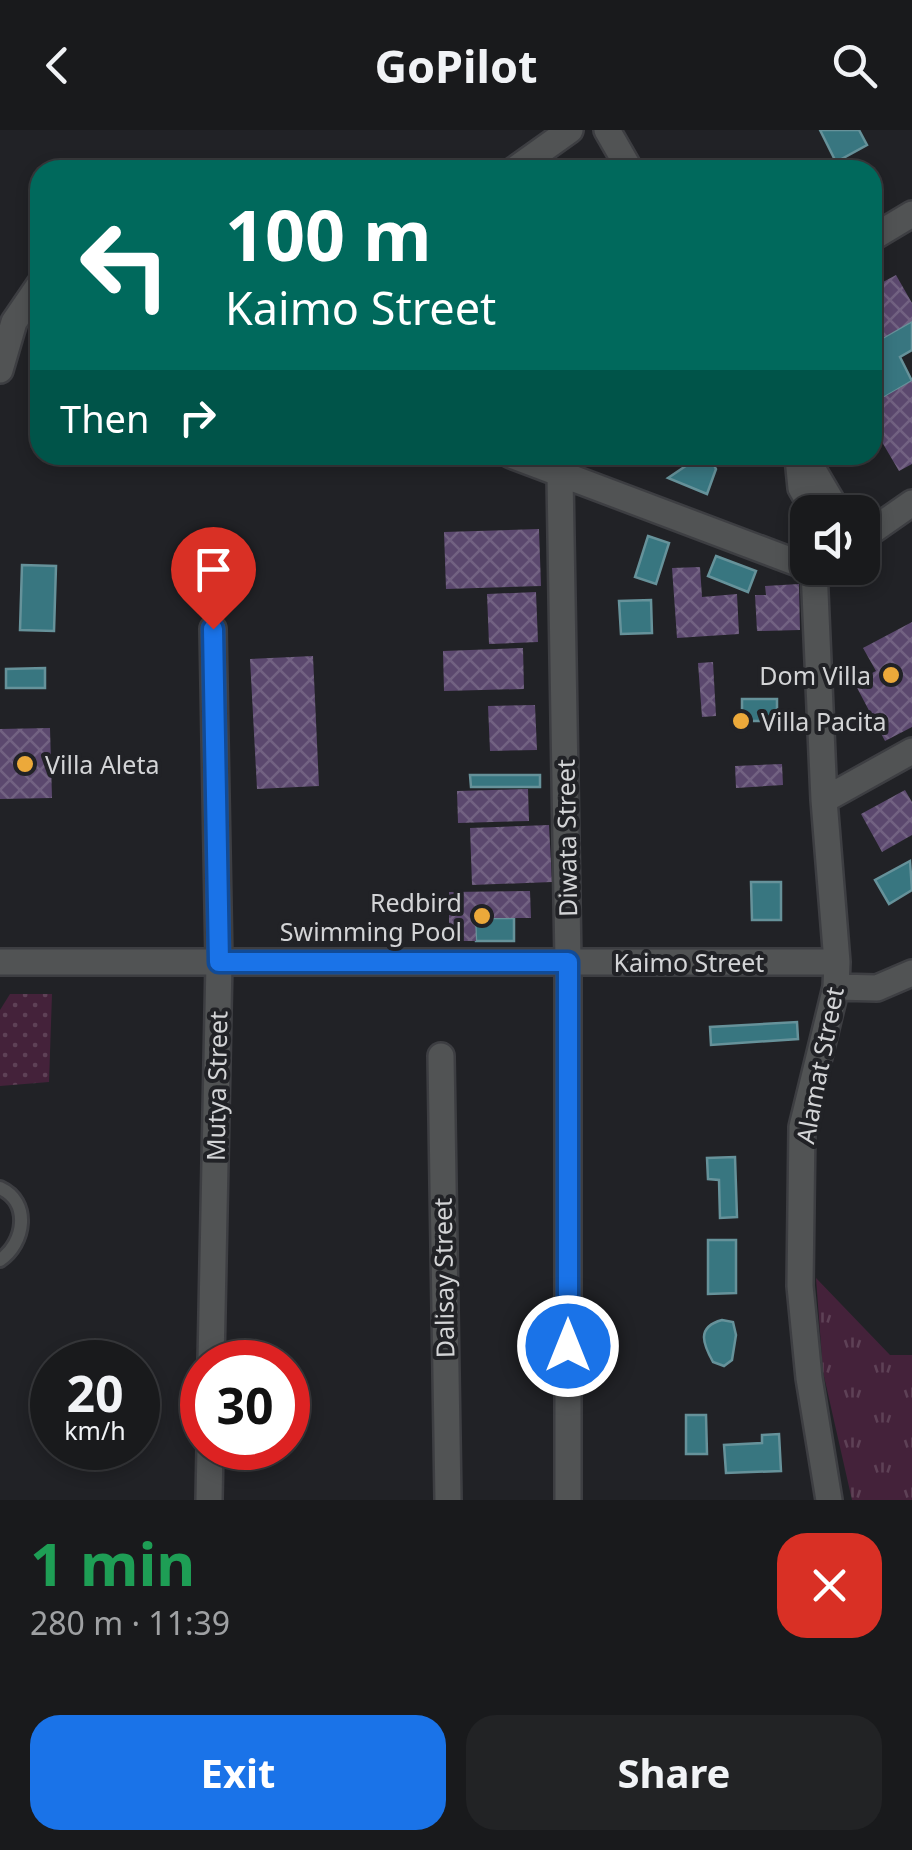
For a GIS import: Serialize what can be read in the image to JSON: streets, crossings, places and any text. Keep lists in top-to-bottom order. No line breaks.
{"streets":{"street":["Diwata Street","Kaimo Street","Alamat Street","Mutya Street","Dalisay Street"]},"crossings":[["Diwata Street","Kaimo Street"],["Kaimo Street","Alamat Street"],["Kaimo Street","Mutya Street"]],"places":["Dom Villa","Villa Pacita","Villa Aleta","Redbird Swimming Pool"],"page":{"header":"GoPilot","turn":["100 m","Kaimo Street"],"then":"Then","speed":"20 km/h","limit":"30","heading":["1 min","280 m · 11:39"],"buttons":["Exit","Share"]}}
